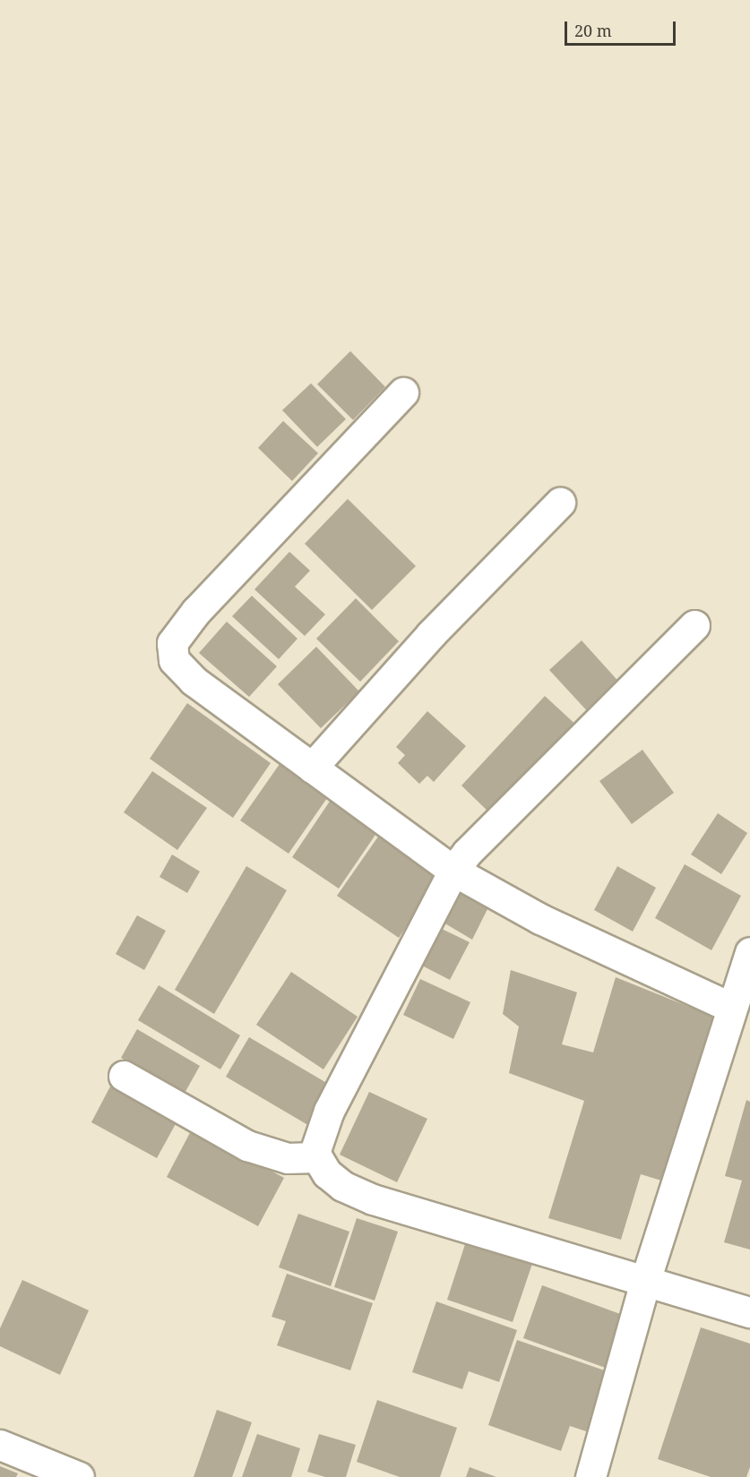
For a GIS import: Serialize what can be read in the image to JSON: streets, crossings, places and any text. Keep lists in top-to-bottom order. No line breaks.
{"scale_bar":"20 m"}
